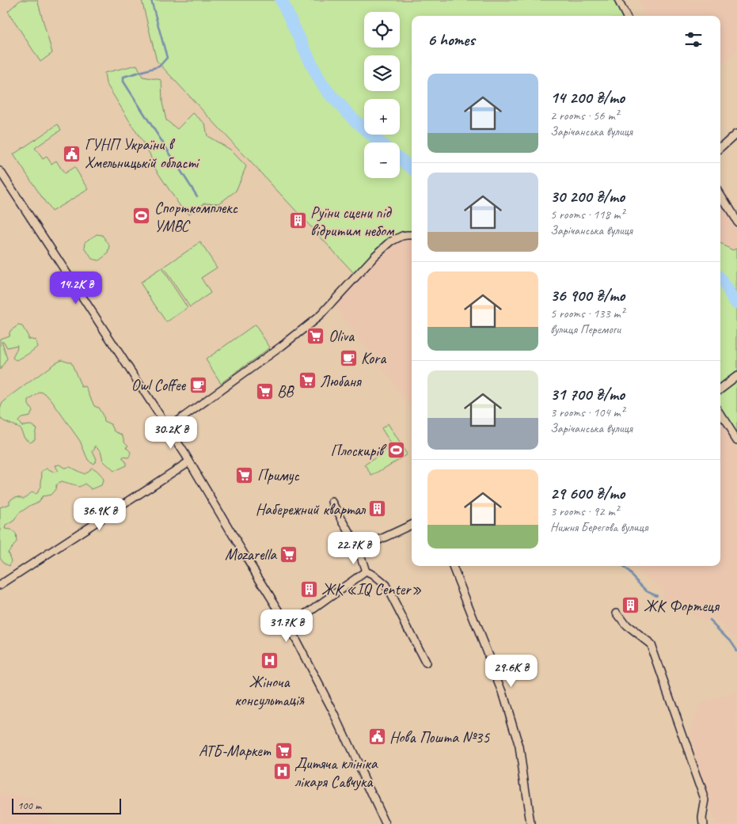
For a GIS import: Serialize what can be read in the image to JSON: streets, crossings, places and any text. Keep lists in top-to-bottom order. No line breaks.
{"places":{"public building":["ГУНП України в Хмельницькій області","Нова Пошта №35"],"sports":["Спорткомплекс УМВС","Плоскирів"],"building":["Руїни сцени під відритим небом","Набережний квартал","ЖК «IQ Center»","ЖК Фортеця"],"supermarket":["Oliva","Любаня","ВВ","Примус","Mozarella","АТБ-Маркет"],"cafe":["Kora","Owl Coffee"],"hospital":["Жіноча консультація","Дитяча клініка лікаря Савчука"]},"scale_bar":"100 m","page":{"map_buttons":["+","−"],"heading":"6 homes","list":[{"name":"14 200 ₴/mo","note":"2 rooms · 56 m² · Зарічанська вулиця"},{"name":"30 200 ₴/mo","note":"5 rooms · 118 m² · Зарічанська вулиця"},{"name":"36 900 ₴/mo","note":"5 rooms · 133 m² · вулиця Перемоги"},{"name":"31 700 ₴/mo","note":"3 rooms · 104 m² · Зарічанська вулиця"},{"name":"29 600 ₴/mo","note":"3 rooms · 92 m² · Нижня Берегова вулиця"}],"price":["14.2K ₴","30.2K ₴","36.9K ₴","22.7K ₴","31.7K ₴","29.6K ₴"],"scale":"100 m"}}
